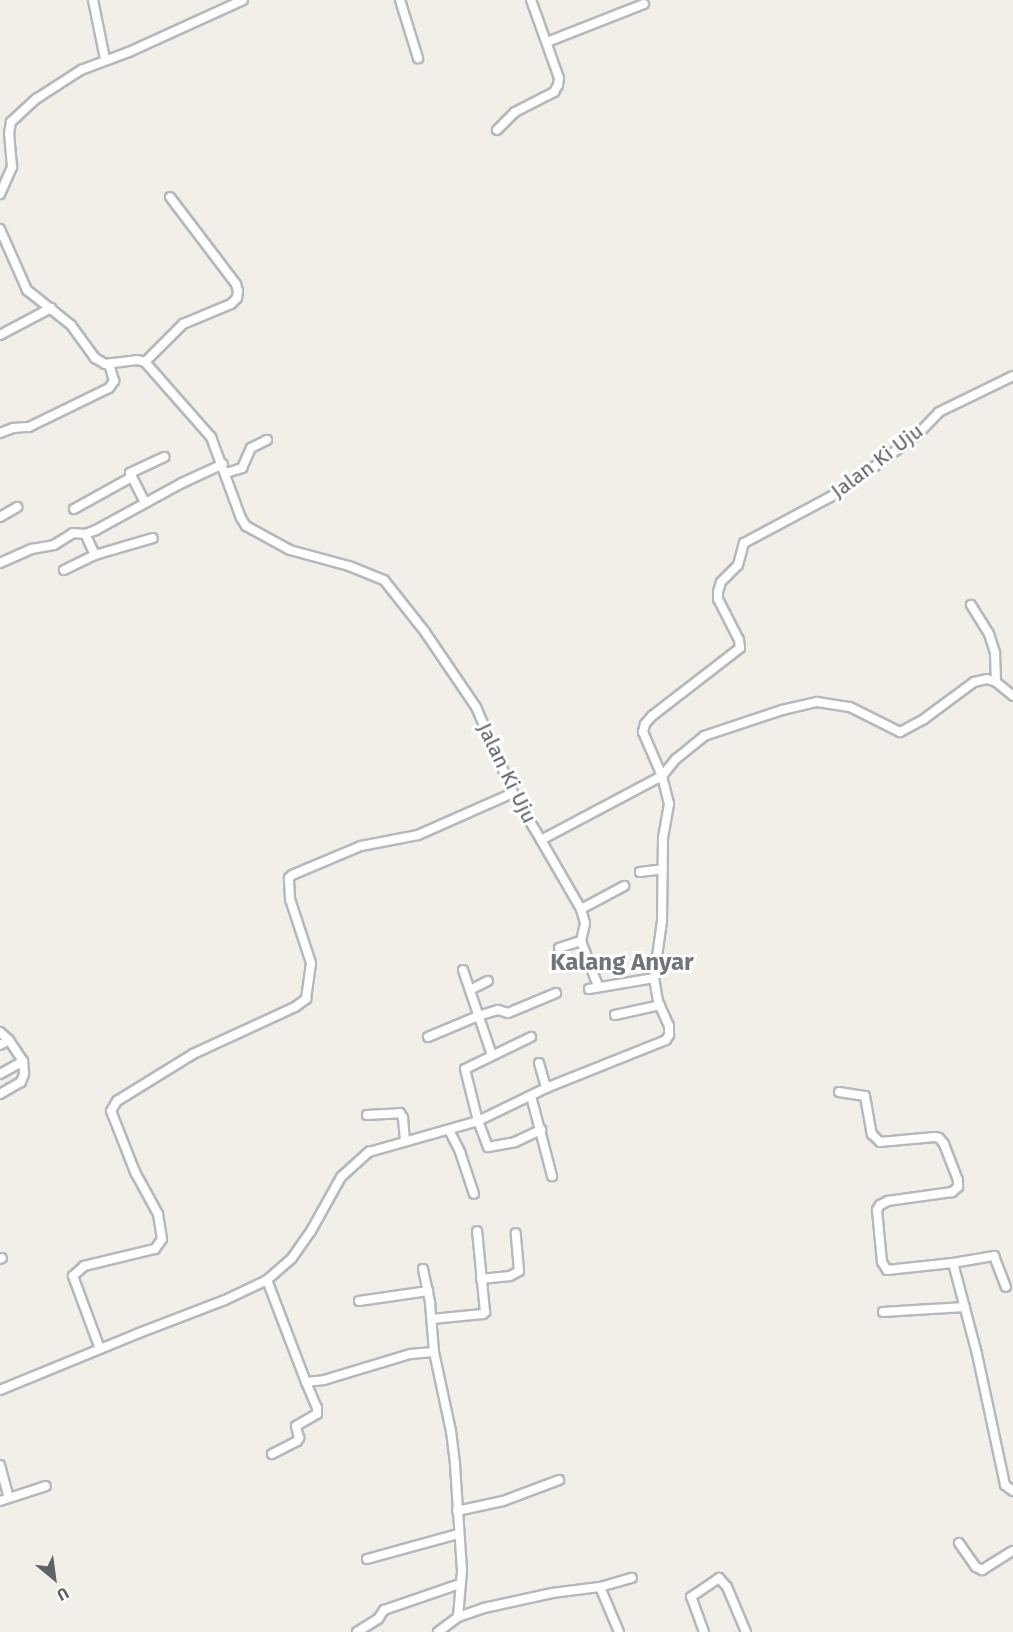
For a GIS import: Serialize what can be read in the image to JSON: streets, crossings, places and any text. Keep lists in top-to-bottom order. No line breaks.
{"streets":{"street":["Jalan Ki Uju"]},"districts":["Kalang Anyar"],"north":"bottom right"}
